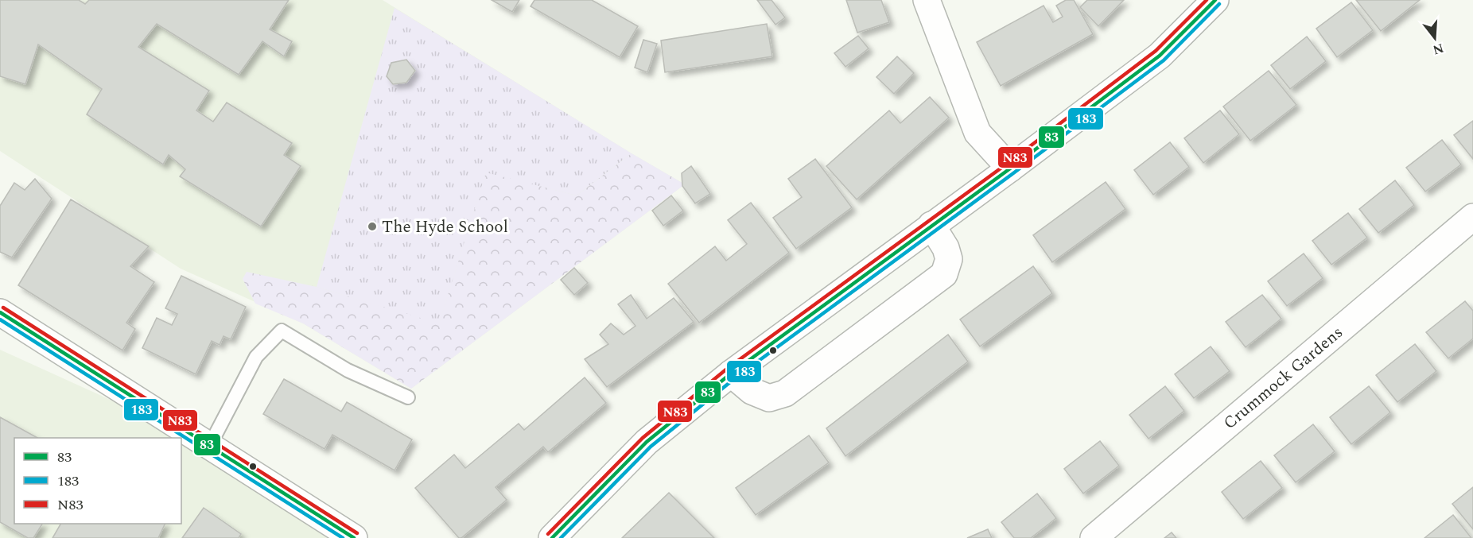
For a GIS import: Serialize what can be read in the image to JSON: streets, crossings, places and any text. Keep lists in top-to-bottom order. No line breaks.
{"streets":{"main road":["Crummock Gardens"]},"places":["The Hyde School"],"lines":["transit line 83","transit line N83","transit line 183"],"legend":["83","183","N83"],"north":"bottom"}
